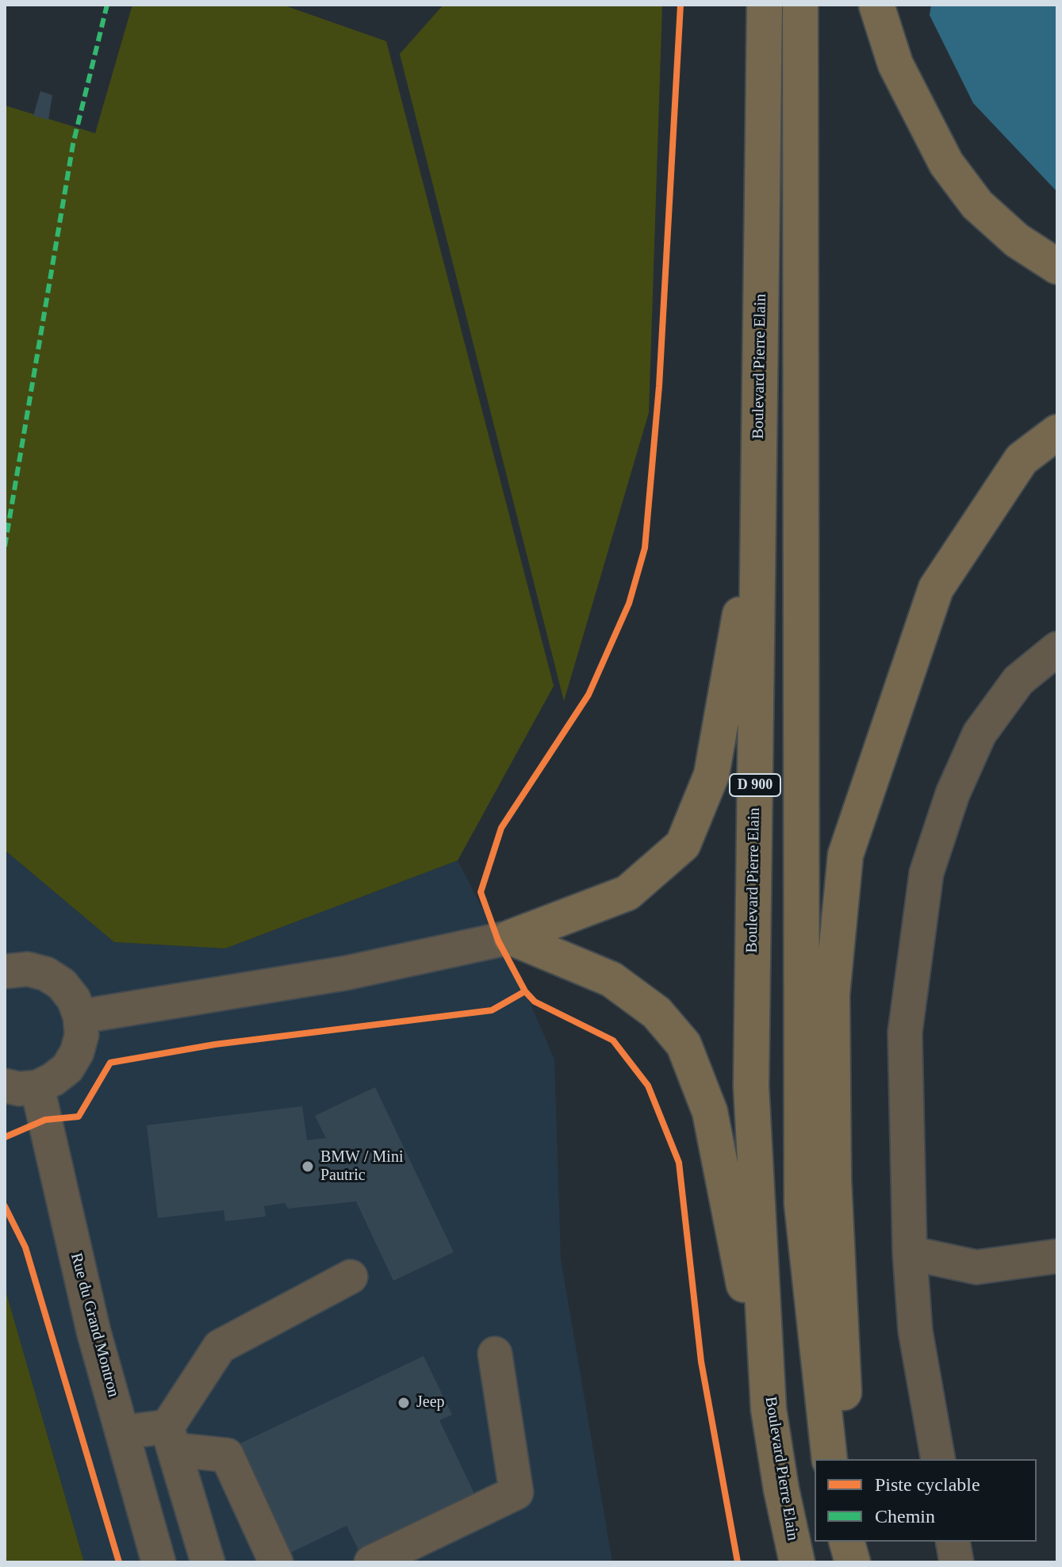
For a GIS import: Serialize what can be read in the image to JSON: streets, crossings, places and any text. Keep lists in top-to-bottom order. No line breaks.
{"streets":{"main road":["Boulevard Pierre Elain","D 900"],"street":["Rue du Grand Montron"]},"places":["BMW / Mini Pautric","Jeep"],"legend":["Piste cyclable","Chemin"]}
